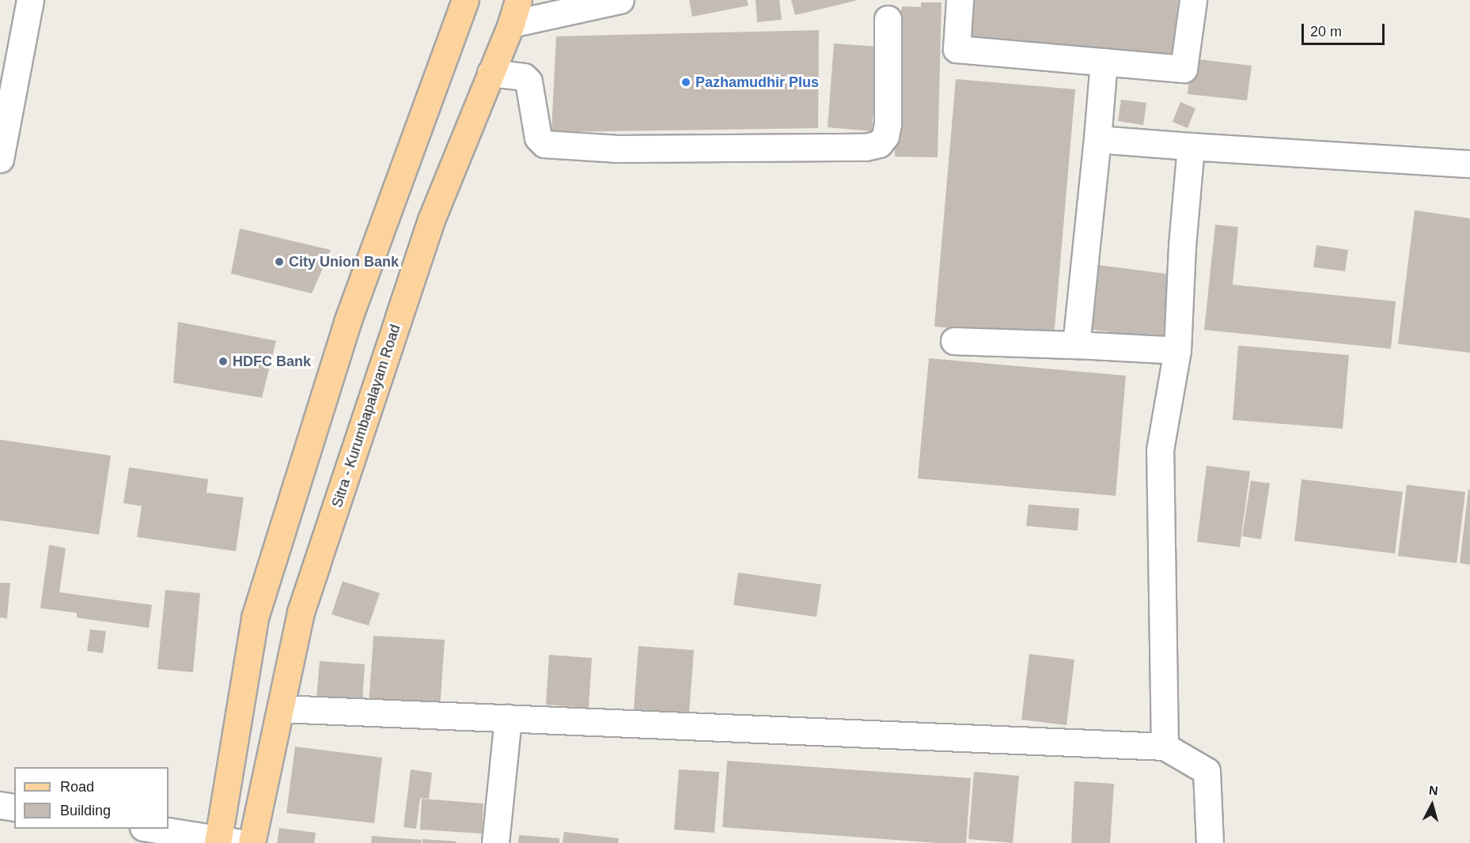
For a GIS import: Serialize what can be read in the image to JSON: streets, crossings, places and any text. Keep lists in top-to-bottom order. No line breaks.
{"streets":{"main road":["Sitra - Kurumbapalayam Road"]},"places":["Pazhamudhir Plus","City Union Bank","HDFC Bank"],"legend":["Road","Building"],"scale_bar":"20 m","north":"top"}
